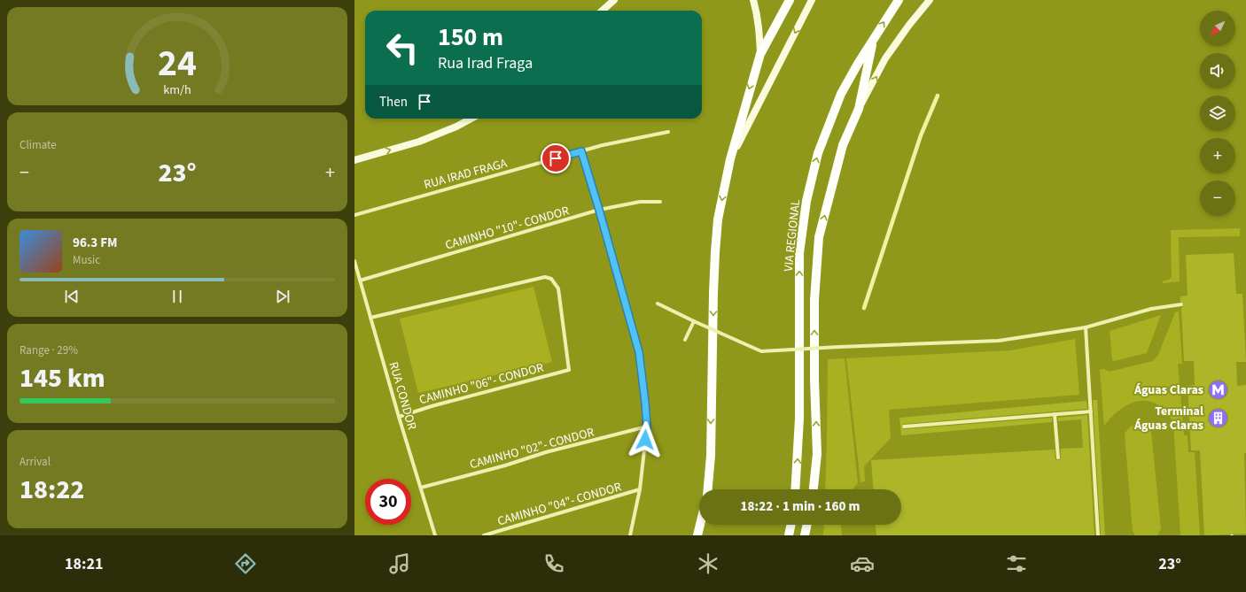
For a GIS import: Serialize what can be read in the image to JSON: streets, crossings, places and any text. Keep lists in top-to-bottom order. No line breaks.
{"streets":{"main road":["VIA REGIONAL"],"street":["RUA IRAD FRAGA","CAMINHO \"10\"- CONDOR","CAMINHO \"06\"- CONDOR","RUA CONDOR","CAMINHO \"02\"- CONDOR","CAMINHO \"04\"- CONDOR"]},"crossings":[["CAMINHO \"10\"- CONDOR","RUA CONDOR"],["CAMINHO \"06\"- CONDOR","RUA CONDOR"],["RUA CONDOR","CAMINHO \"02\"- CONDOR"]],"places":{"metro station":["Águas Claras"],"building":["Terminal Águas Claras"]},"north":"bottom left","page":{"map_buttons":["+","−"],"turn":["150 m","Rua Irad Fraga"],"then":"Then","tile":["Climate",["Range · 29%","145 km"],["Arrival","18:22"]],"heat":["−","23°","+"],"song":["96.3 FM","Music"],"limit":"30","trip":"18:22 · 1 min · 160 m","tabs":["18:21","23°"],"gauge":["24","km/h"]}}
